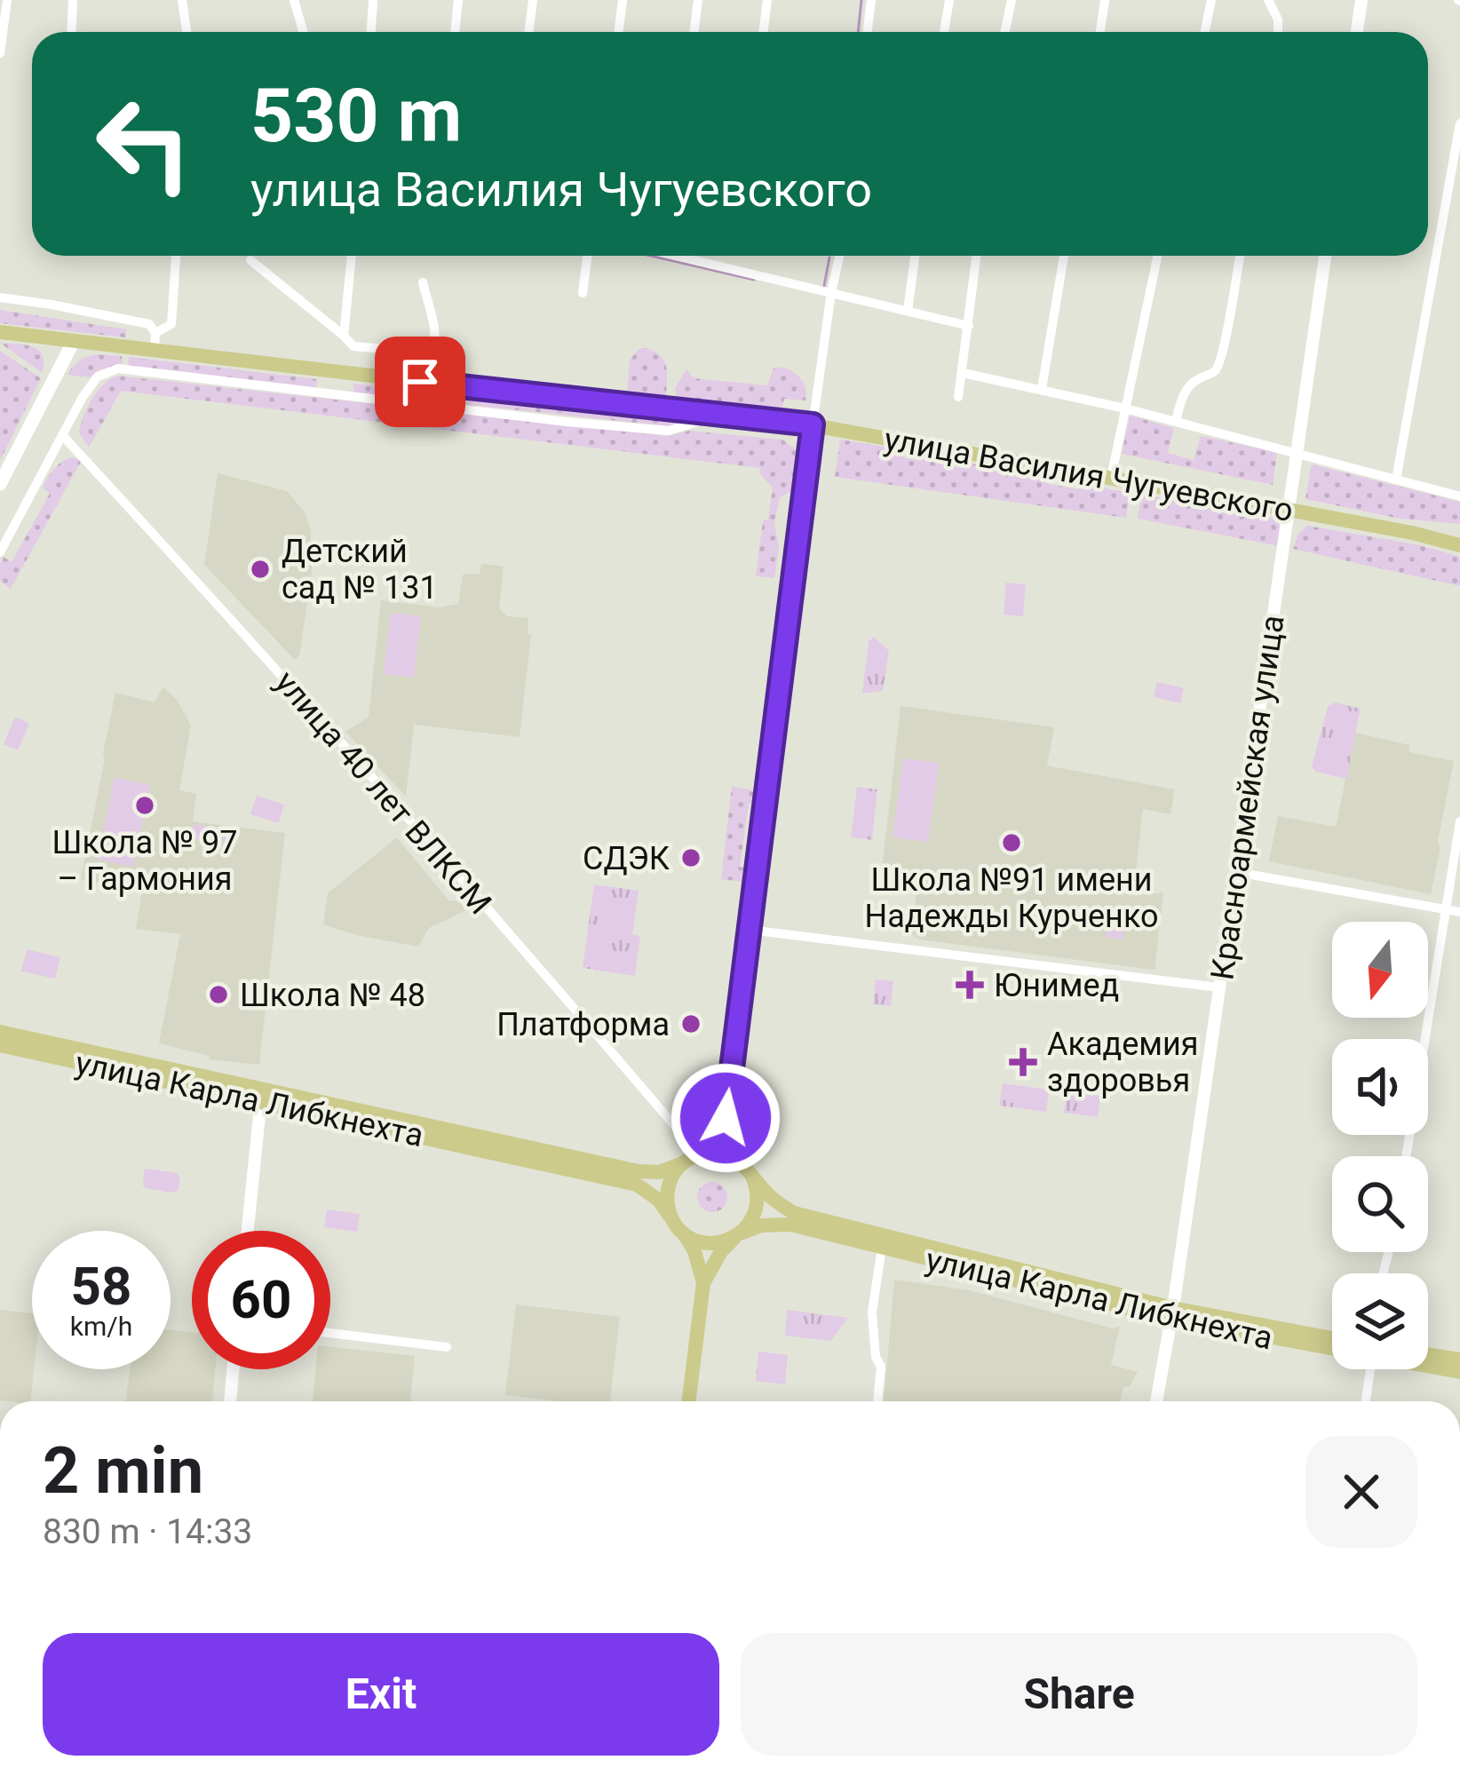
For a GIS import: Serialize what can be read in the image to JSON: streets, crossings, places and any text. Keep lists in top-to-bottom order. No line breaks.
{"streets":{"main road":["улица Василия Чугуевского","улица Карла Либкнехта"],"street":["улица 40 лет ВЛКСМ","Красноармейская улица"]},"crossings":[["улица Василия Чугуевского","улица 40 лет ВЛКСМ"],["улица Василия Чугуевского","Красноармейская улица"],["улица 40 лет ВЛКСМ","улица Карла Либкнехта"],["Красноармейская улица","улица Карла Либкнехта"]],"places":{"other":["Детский сад № 131","Школа № 97 – Гармония","Школа №91 имени Надежды Курченко","СДЭК","Школа № 48","Платформа"],"health":["Юнимед","Академия здоровья"]},"north":"bottom","page":{"turn":["530 m","улица Василия Чугуевского"],"speed":"58 km/h","limit":"60","heading":["2 min","830 m · 14:33"],"buttons":["Exit","Share"]}}
